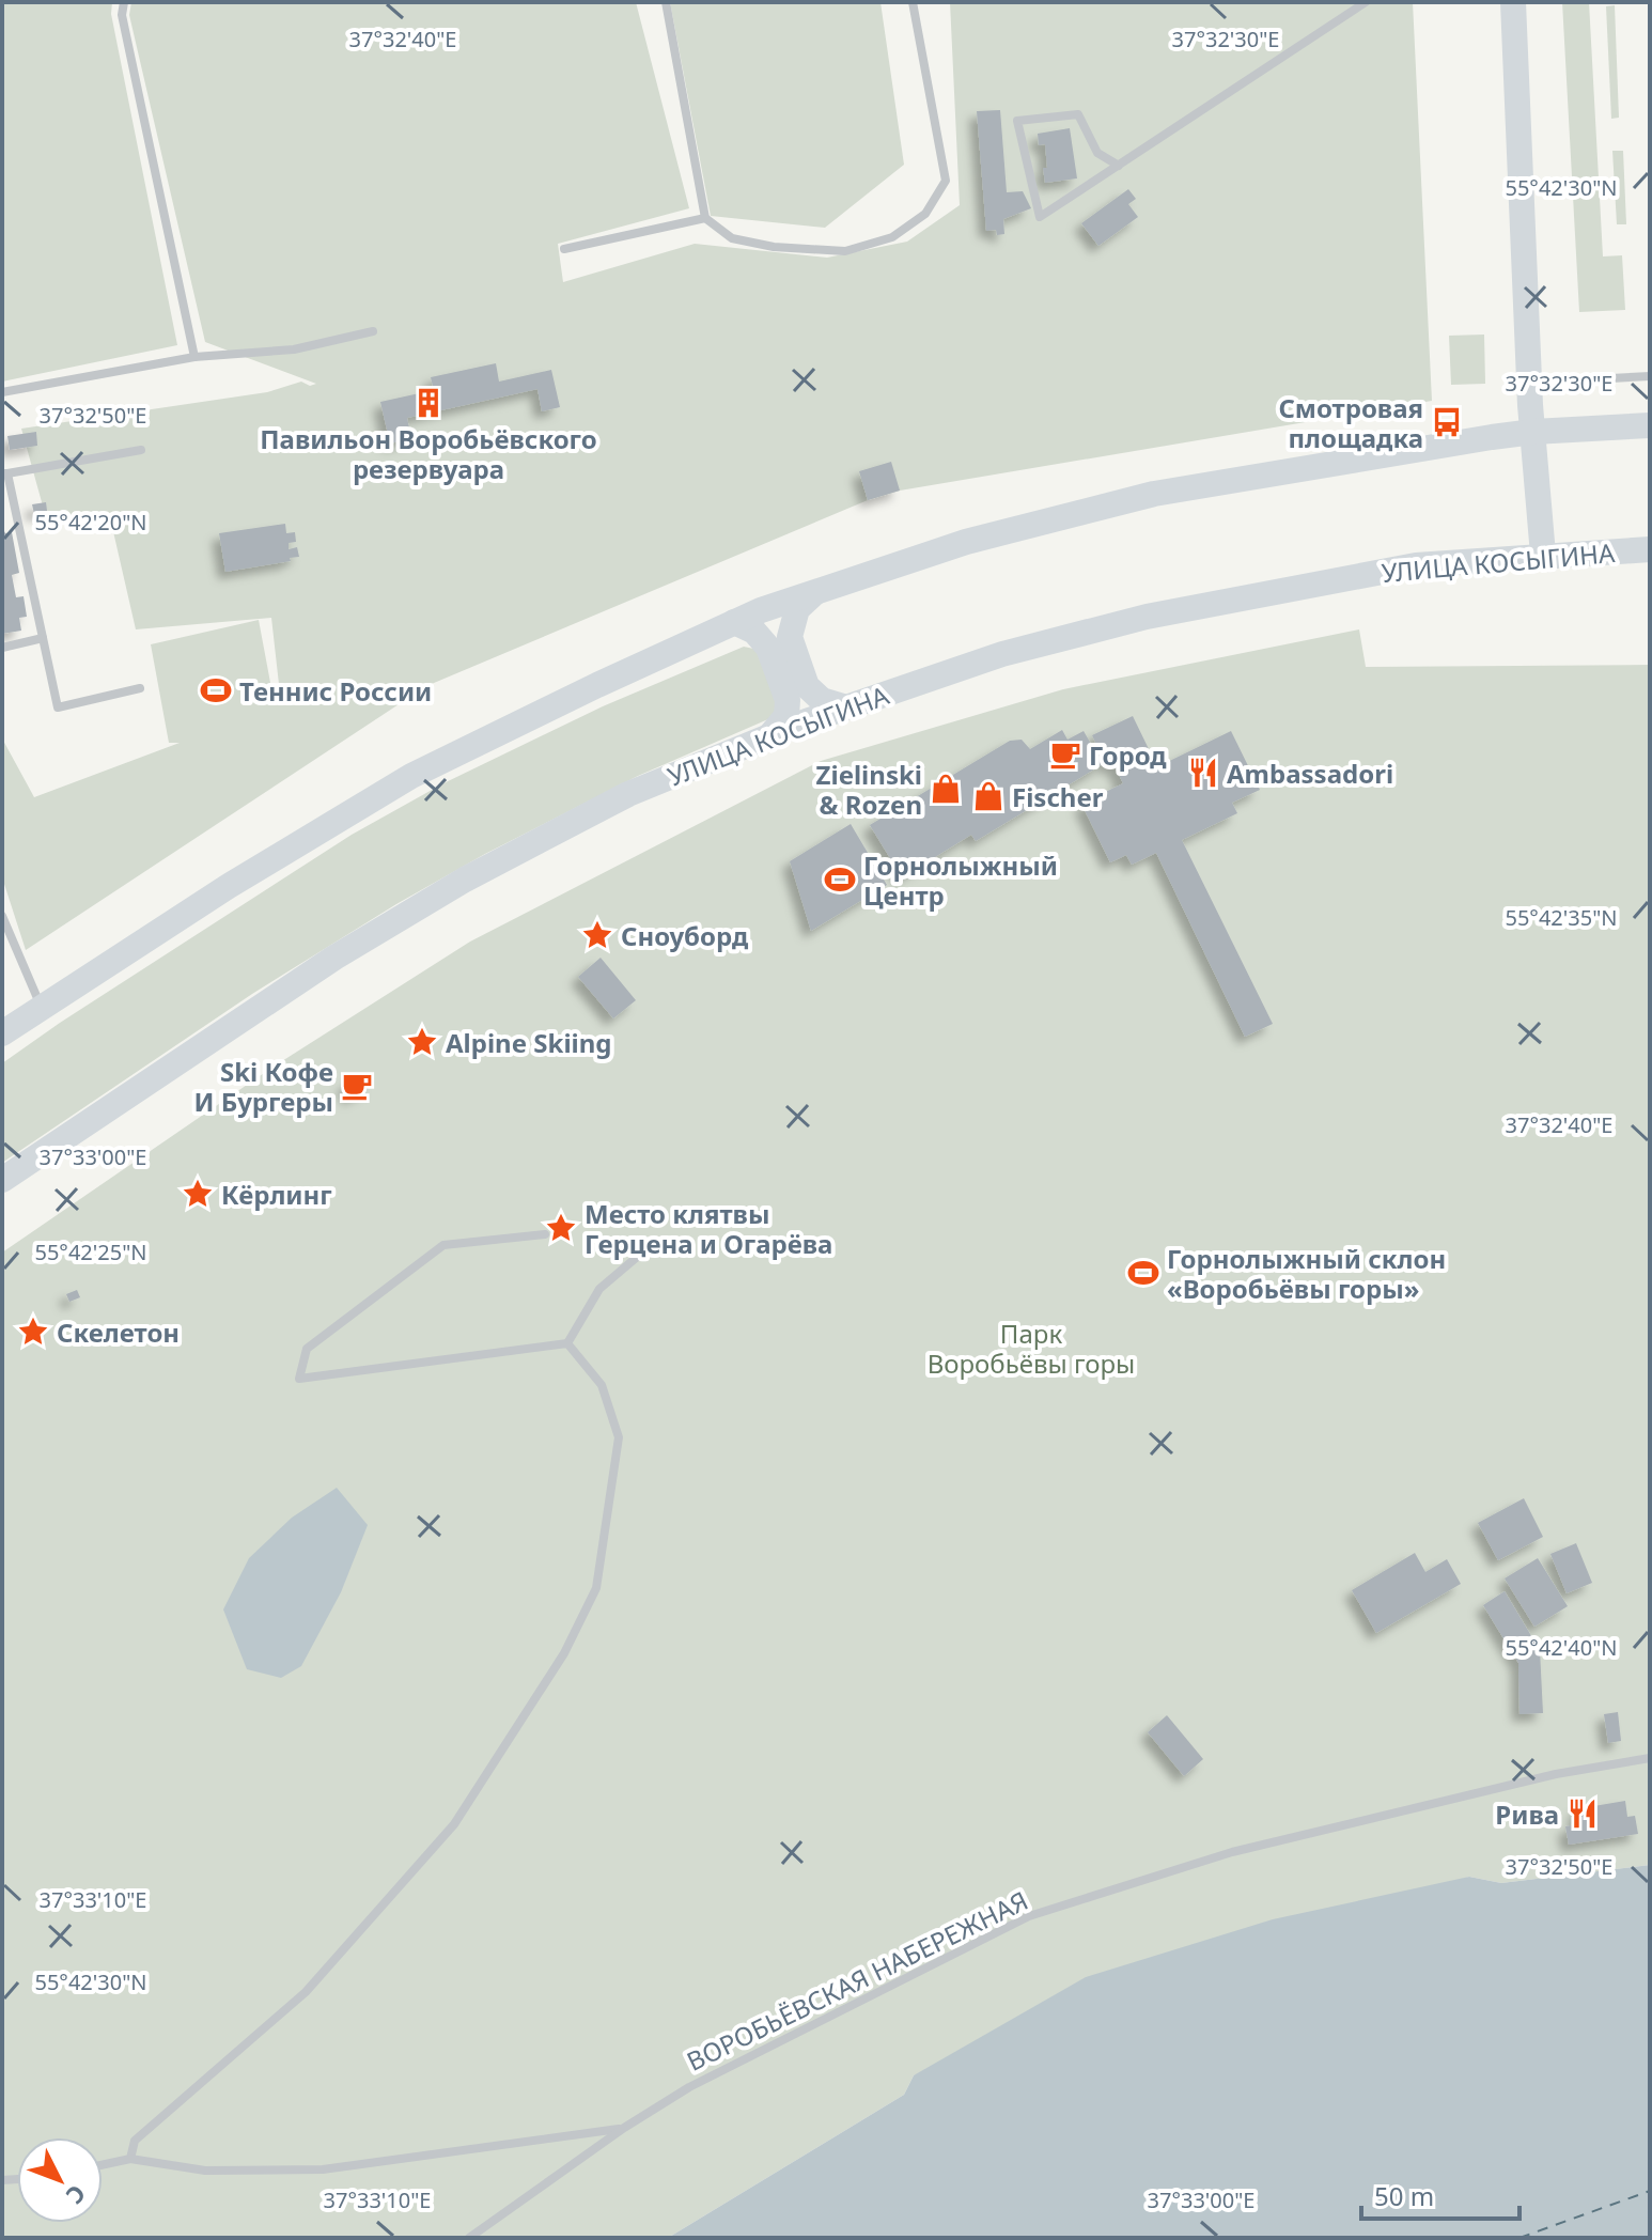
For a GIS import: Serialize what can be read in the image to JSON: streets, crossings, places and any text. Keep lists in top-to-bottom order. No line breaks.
{"streets":{"main road":["УЛИЦА КОСЫГИНА"],"lane":["ВОРОБЬЁВСКАЯ НАБЕРЕЖНАЯ"]},"parks":["Парк Воробьёвы горы"],"places":{"building":["Павильон Воробьёвского резервуара"],"bus stop":["Смотровая площадка"],"sports":["Теннис России","Горнолыжный Центр","Горнолыжный склон «Воробьёвы горы»"],"cafe":["Город","Ski Кофе И Бургеры"],"restaurant":["Ambassadori","Рива"],"shop":["Zielinski & Rozen","Fischer"],"place":["Сноуборд","Alpine Skiing","Кёрлинг","Место клятвы Герцена и Огарёва","Скелетон"]},"scale_bar":"50 m","north":"bottom right","coordinates":["37°32'40\"E","37°32'30\"E","55°42'30\"N","37°32'50\"E","55°42'20\"N","55°42'35\"N","37°33'00\"E","55°42'25\"N","55°42'40\"N","37°33'10\"E"]}
